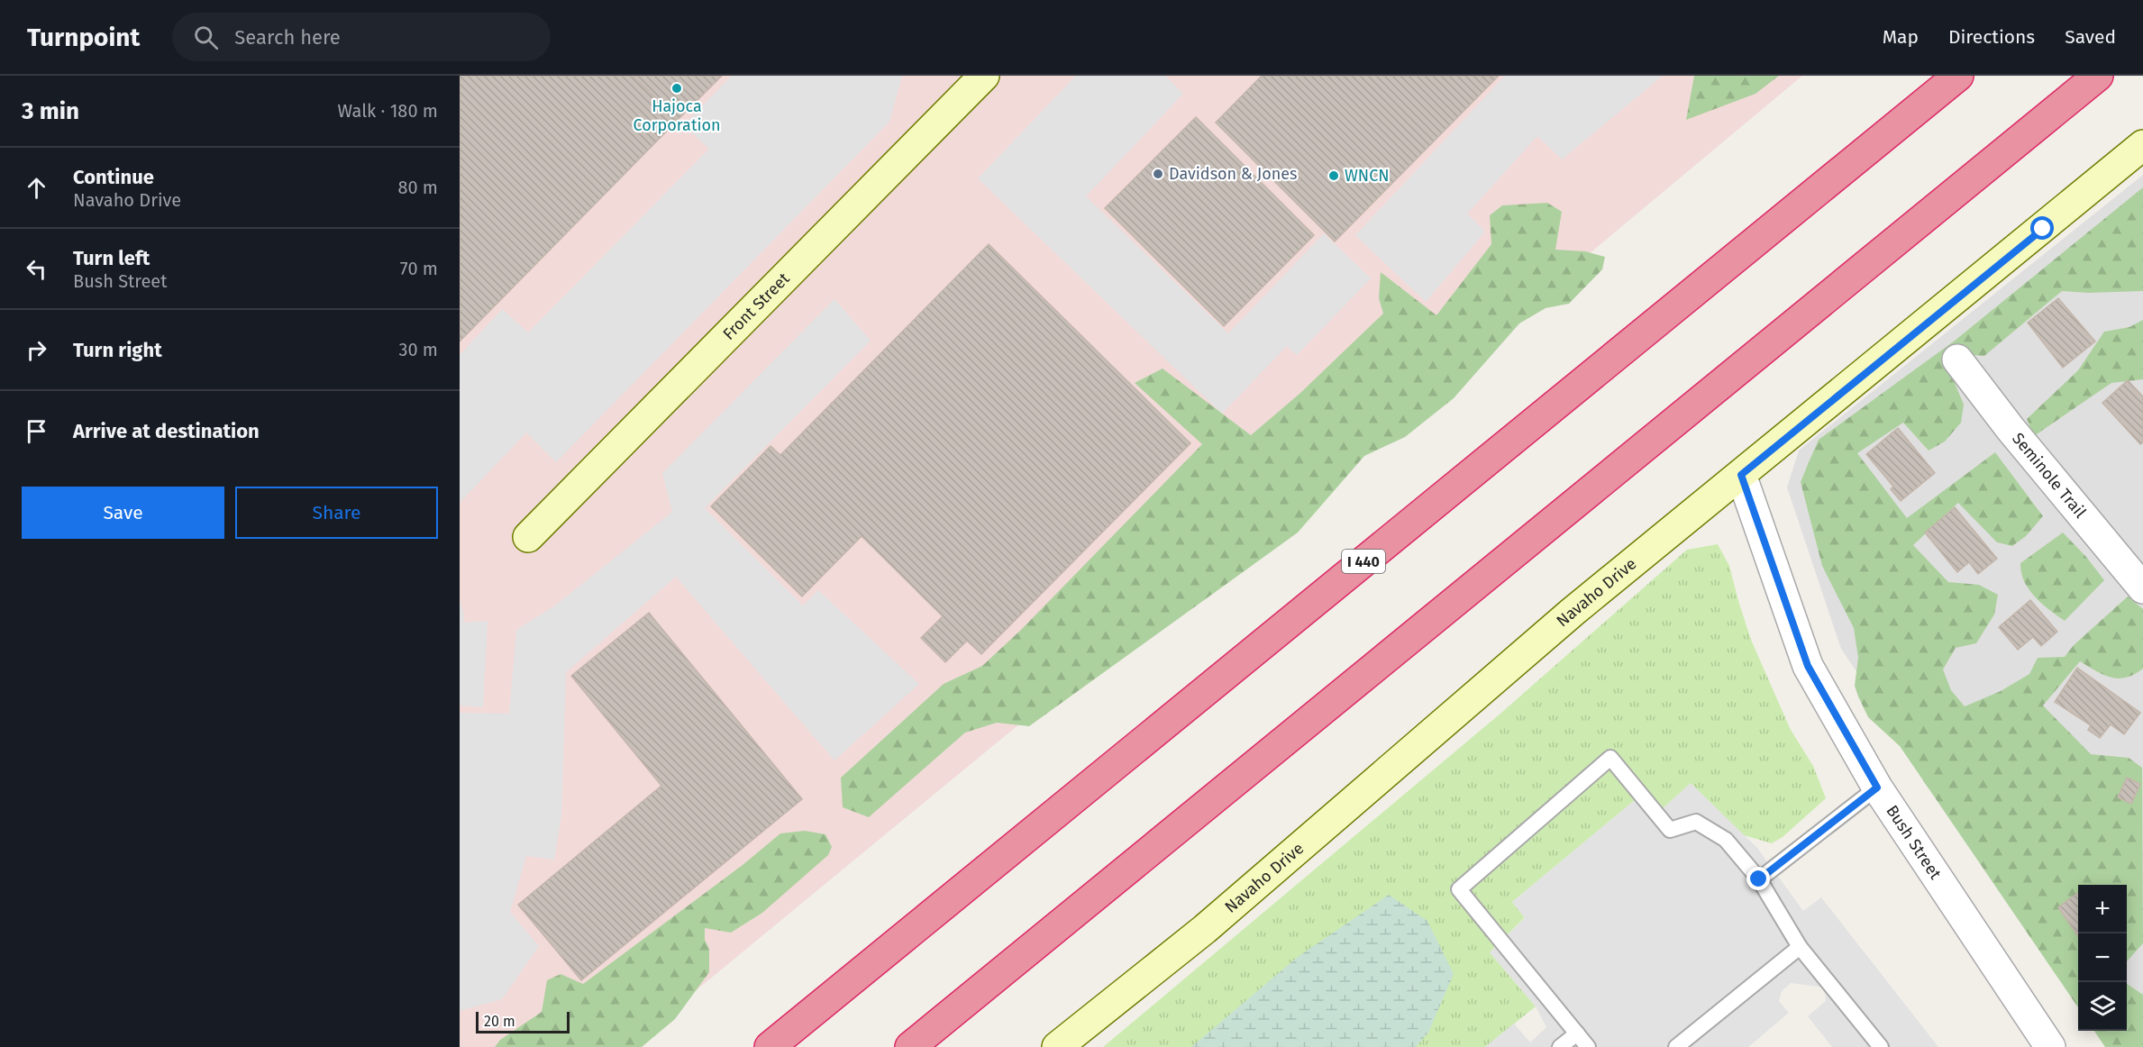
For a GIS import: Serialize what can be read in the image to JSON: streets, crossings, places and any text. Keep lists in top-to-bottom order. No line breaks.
{"streets":{"highway":["I 440"],"street":["Front Street","Seminole Trail","Navaho Drive","Bush Street"]},"crossings":[["Navaho Drive","Bush Street"]],"places":["Hajoca Corporation","Davidson & Jones","WNCN"],"scale_bar":"20 m","page":{"header":"Turnpoint","search":"Search here","nav":["Map","Directions","Saved"],"heading":["3 min","Walk · 180 m"],"list":[["Continue","Navaho Drive","80 m"],["Turn left","Bush Street","70 m"],["Turn right","30 m"],"Arrive at destination"],"buttons":["Save","Share"],"map_buttons":["+","−"],"scale":"20 m"}}
